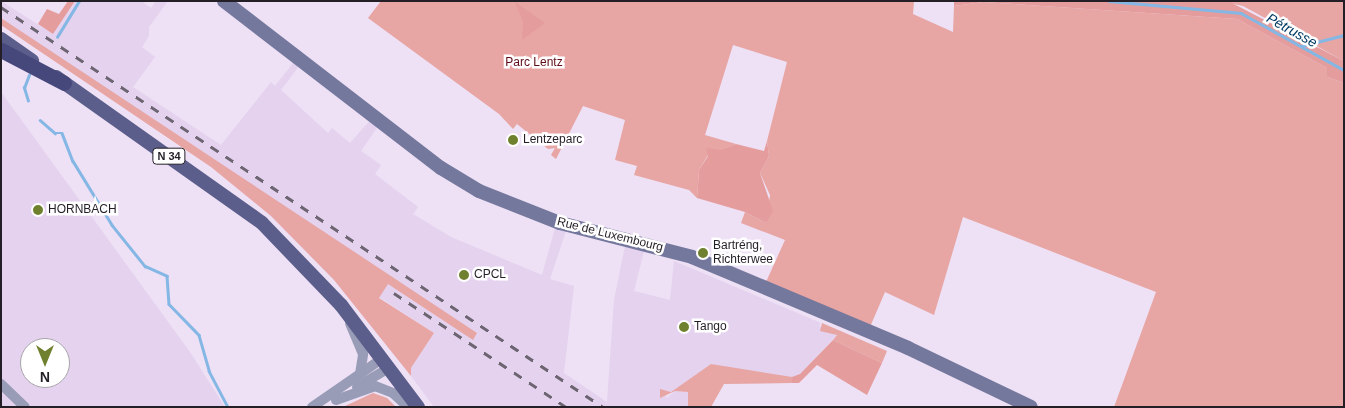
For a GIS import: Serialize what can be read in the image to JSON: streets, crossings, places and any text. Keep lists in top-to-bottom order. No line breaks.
{"streets":{"main road":["N 34","Rue de Luxembourg"]},"water":["Pétrusse"],"parks":["Parc Lentz"],"places":["Lentzeparc","HORNBACH","Bartréng, Richterwee","CPCL","Tango"],"north":"bottom"}
